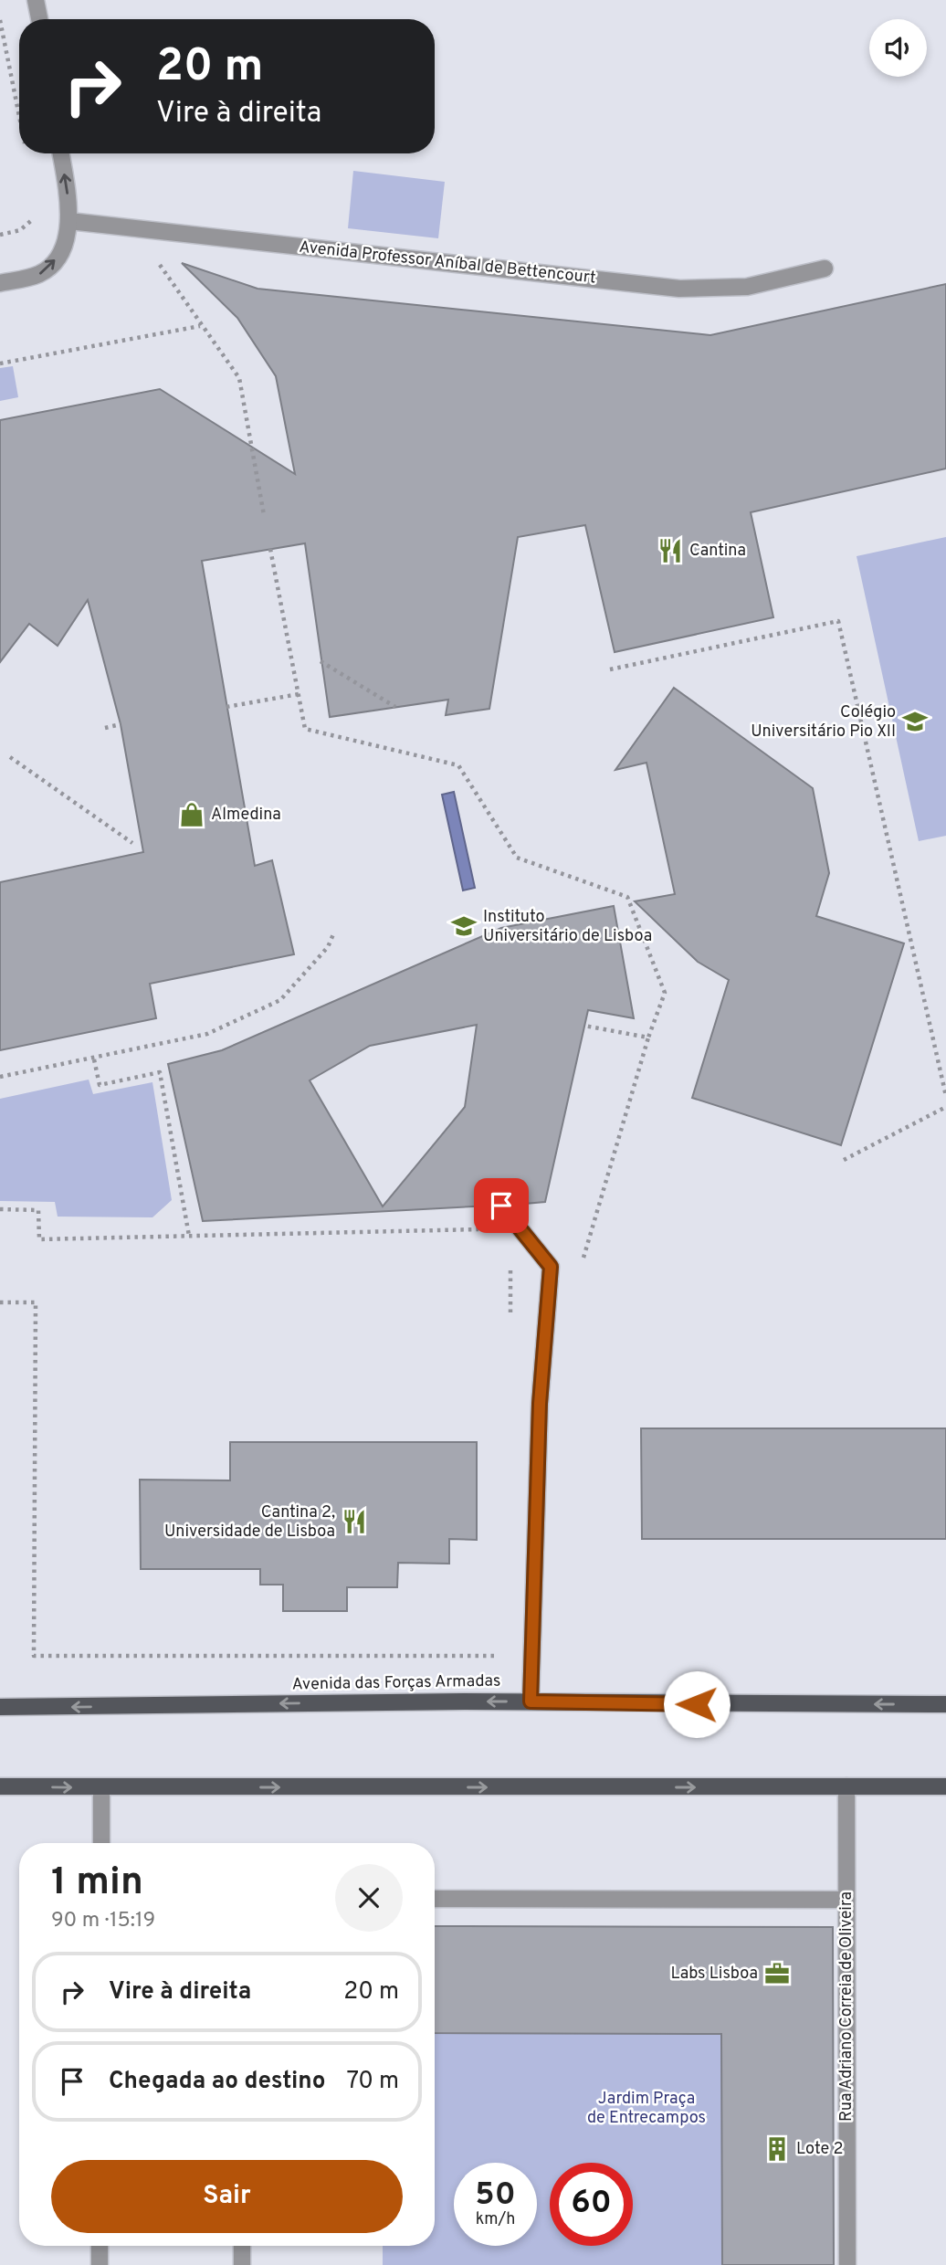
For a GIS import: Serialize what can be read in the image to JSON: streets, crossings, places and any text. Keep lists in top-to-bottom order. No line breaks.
{"streets":{"main road":["Avenida das Forças Armadas"],"street":["Avenida Professor Aníbal de Bettencourt","Rua Adriano Correia de Oliveira"]},"parks":["Jardim Praça de Entrecampos"],"places":{"restaurant":["Cantina","Cantina 2, Universidade de Lisboa"],"school or university":["Colégio Universitário Pio XII","Instituto Universitário de Lisboa"],"shop":["Almedina"],"office":["Labs Lisboa"],"building":["Lote 2"]},"page":{"turn":["20 m","Vire à direita"],"heading":["1 min","90 m · 15:19"],"list":[{"name":"Vire à direita","value":"20 m"},{"name":"Chegada ao destino","value":"70 m"}],"buttons":"Sair","speed":"50 km/h","limit":"60"}}
